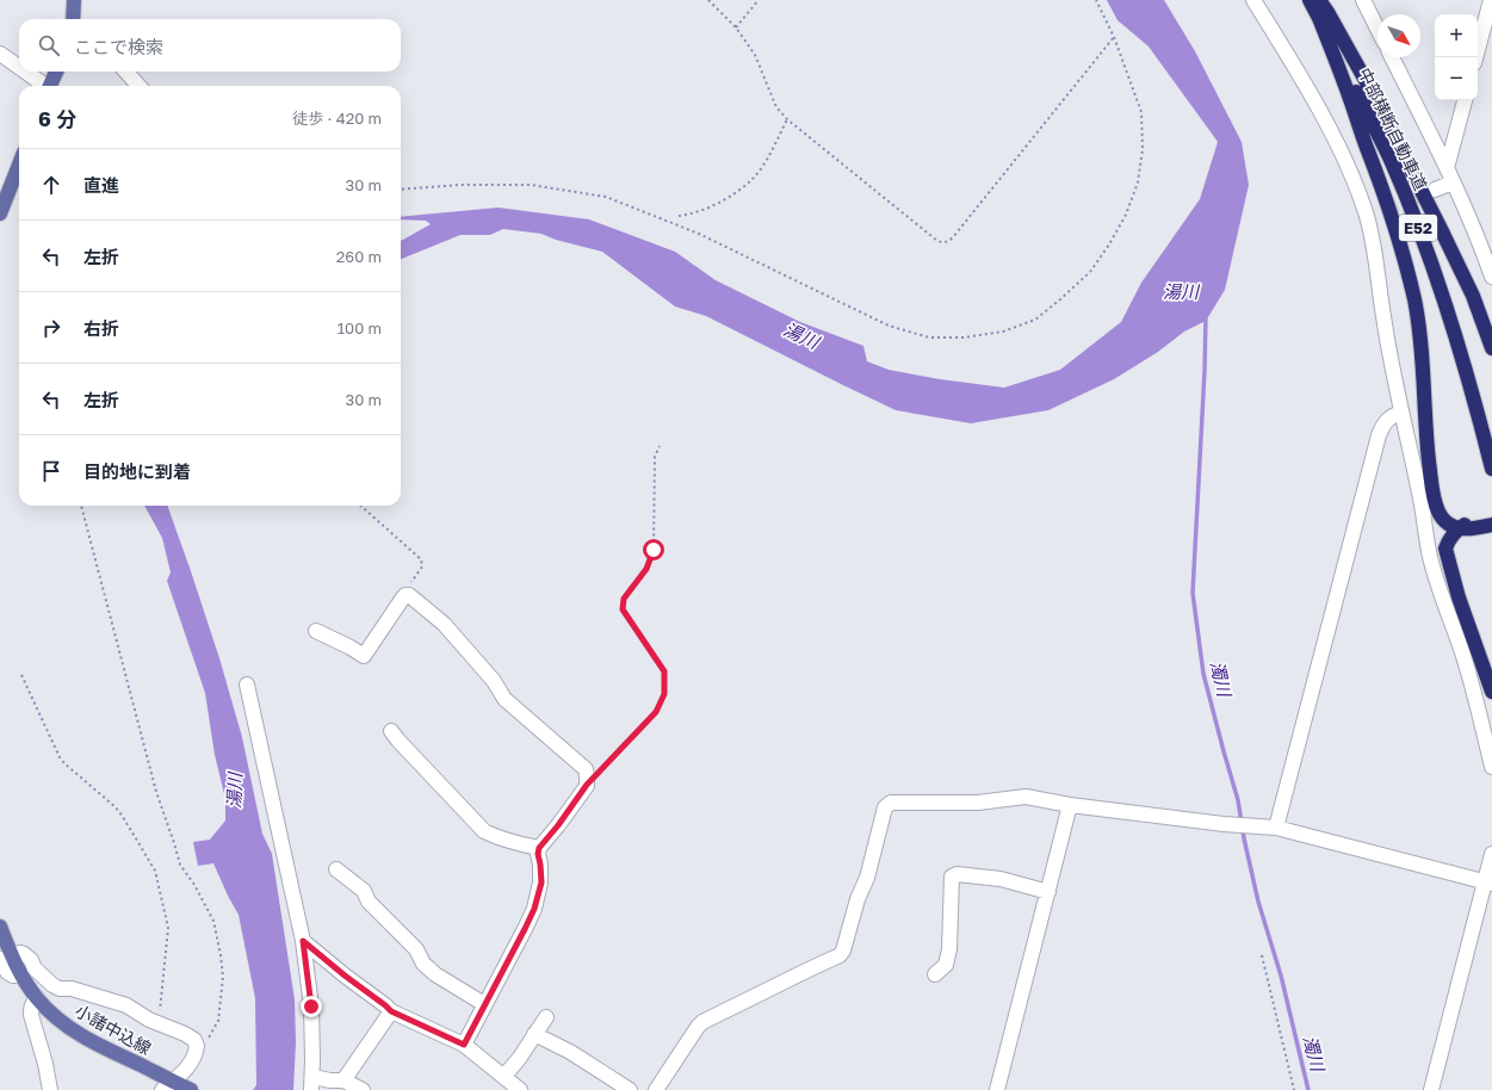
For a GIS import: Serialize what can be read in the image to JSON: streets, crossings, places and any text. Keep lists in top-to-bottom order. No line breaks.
{"streets":{"highway":["中部横断自動車道","E52"],"main road":["小諸中込線"]},"water":["湯川","濁川"],"north":"bottom right","page":{"map_buttons":["+","−"],"search":"ここで検索","heading":["6 分","徒歩 · 420 m"],"list":[["直進","30 m"],["左折","260 m"],["右折","100 m"],["左折","30 m"],"目的地に到着"]}}
